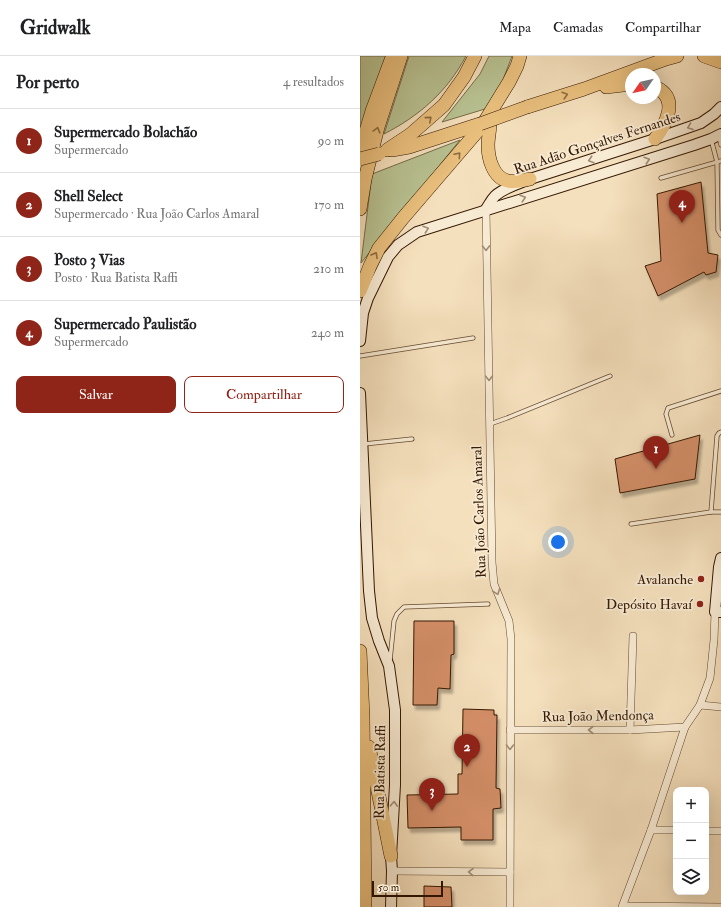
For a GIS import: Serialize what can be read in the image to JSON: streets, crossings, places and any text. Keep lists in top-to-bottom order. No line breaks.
{"streets":{"street":["Rua Adão Gonçalves Fernandes","Rua João Carlos Amaral","Rua João Mendonça","Rua Batista Raffi"]},"crossings":[["Rua Adão Gonçalves Fernandes","Rua João Carlos Amaral"],["Rua João Carlos Amaral","Rua João Mendonça"]],"one_way":["Rua João Carlos Amaral","Rua João Mendonça","Rua Batista Raffi"],"places":["Avalanche","Depósito Havaí"],"scale_bar":"50 m","north":"bottom left","page":{"header":"Gridwalk","nav":["Mapa","Camadas","Compartilhar"],"heading":["Por perto","4 resultados"],"list":[{"mark":"1","name":"Supermercado Bolachão","note":"Supermercado","value":"90 m"},{"mark":"2","name":"Shell Select","note":"Supermercado · Rua João Carlos Amaral","value":"170 m"},{"mark":"3","name":"Posto 3 Vias","note":"Posto · Rua Batista Raffi","value":"210 m"},{"mark":"4","name":"Supermercado Paulistão","note":"Supermercado","value":"240 m"}],"pins":["4","1","2","3"],"buttons":["Salvar","Compartilhar"],"map_buttons":["+","−"],"scale":"50 m"}}
